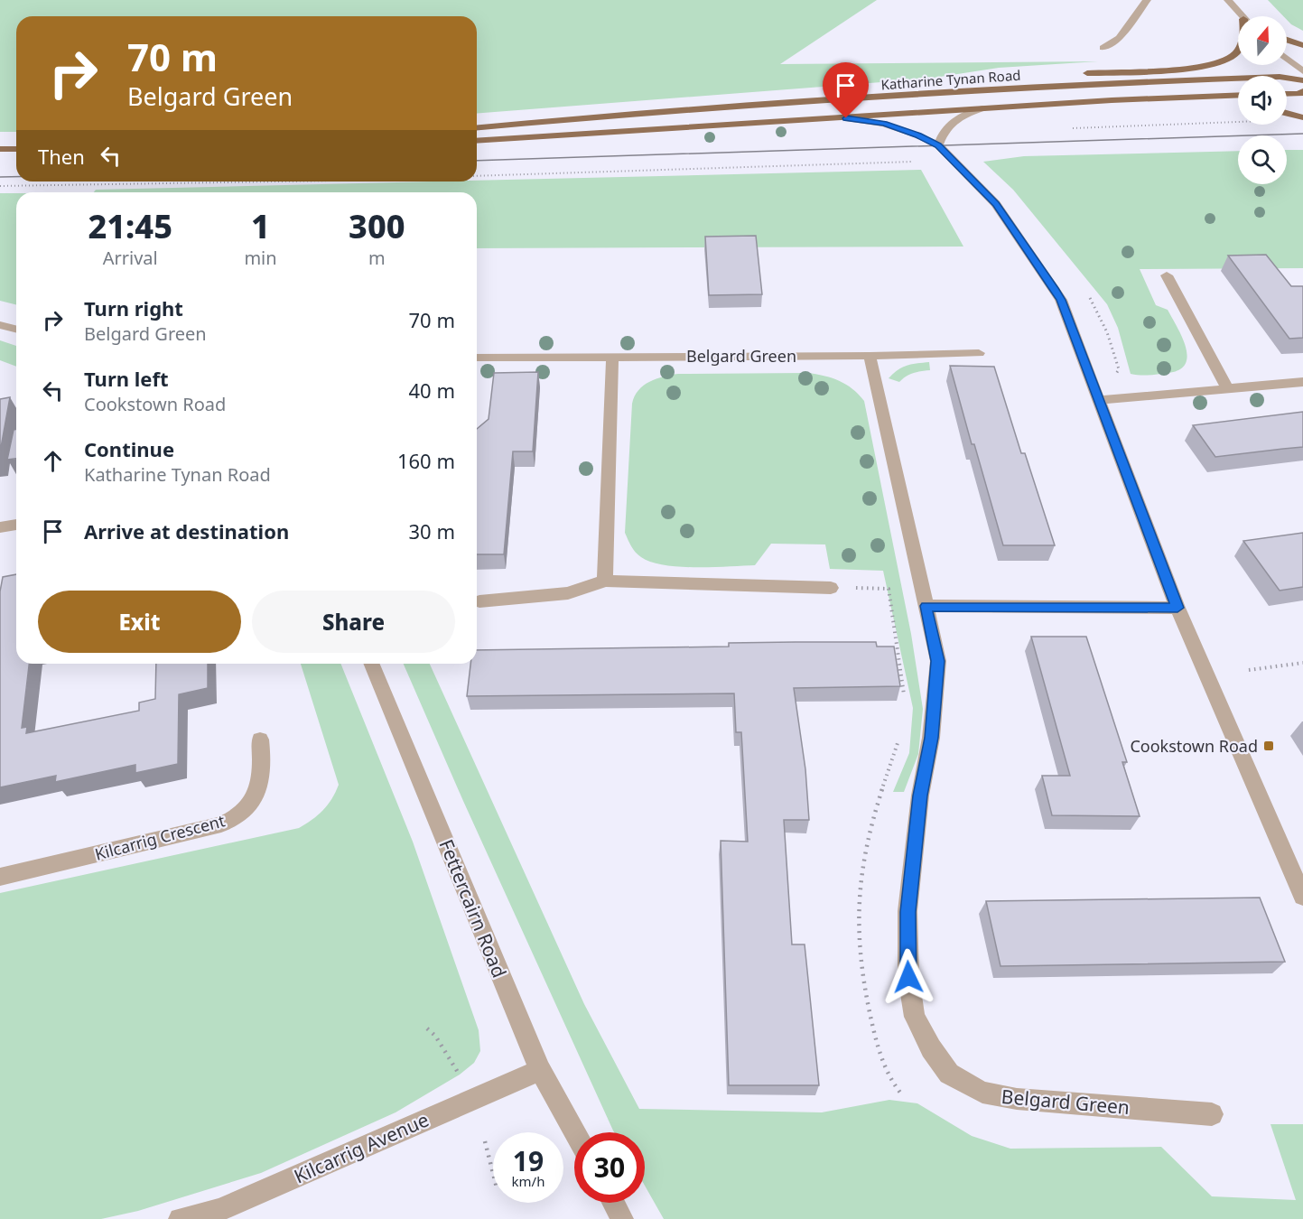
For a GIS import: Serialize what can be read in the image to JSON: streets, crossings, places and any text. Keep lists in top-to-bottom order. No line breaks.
{"streets":{"main road":["Katharine Tynan Road"],"street":["Belgard Green","Kilcarrig Crescent","Fettercairn Road","Kilcarrig Avenue"]},"crossings":[["Fettercairn Road","Kilcarrig Avenue"]],"places":{"transit":["Cookstown Road"]},"north":"top","page":{"turn":["70 m","Belgard Green"],"then":"Then","eta":["21:45","Arrival","1","min","300","m"],"list":[{"name":"Turn right","note":"Belgard Green","value":"70 m"},{"name":"Turn left","note":"Cookstown Road","value":"40 m"},{"name":"Continue","note":"Katharine Tynan Road","value":"160 m"},{"name":"Arrive at destination","value":"30 m"}],"buttons":["Exit","Share"],"speed":"19 km/h","limit":"30"}}
